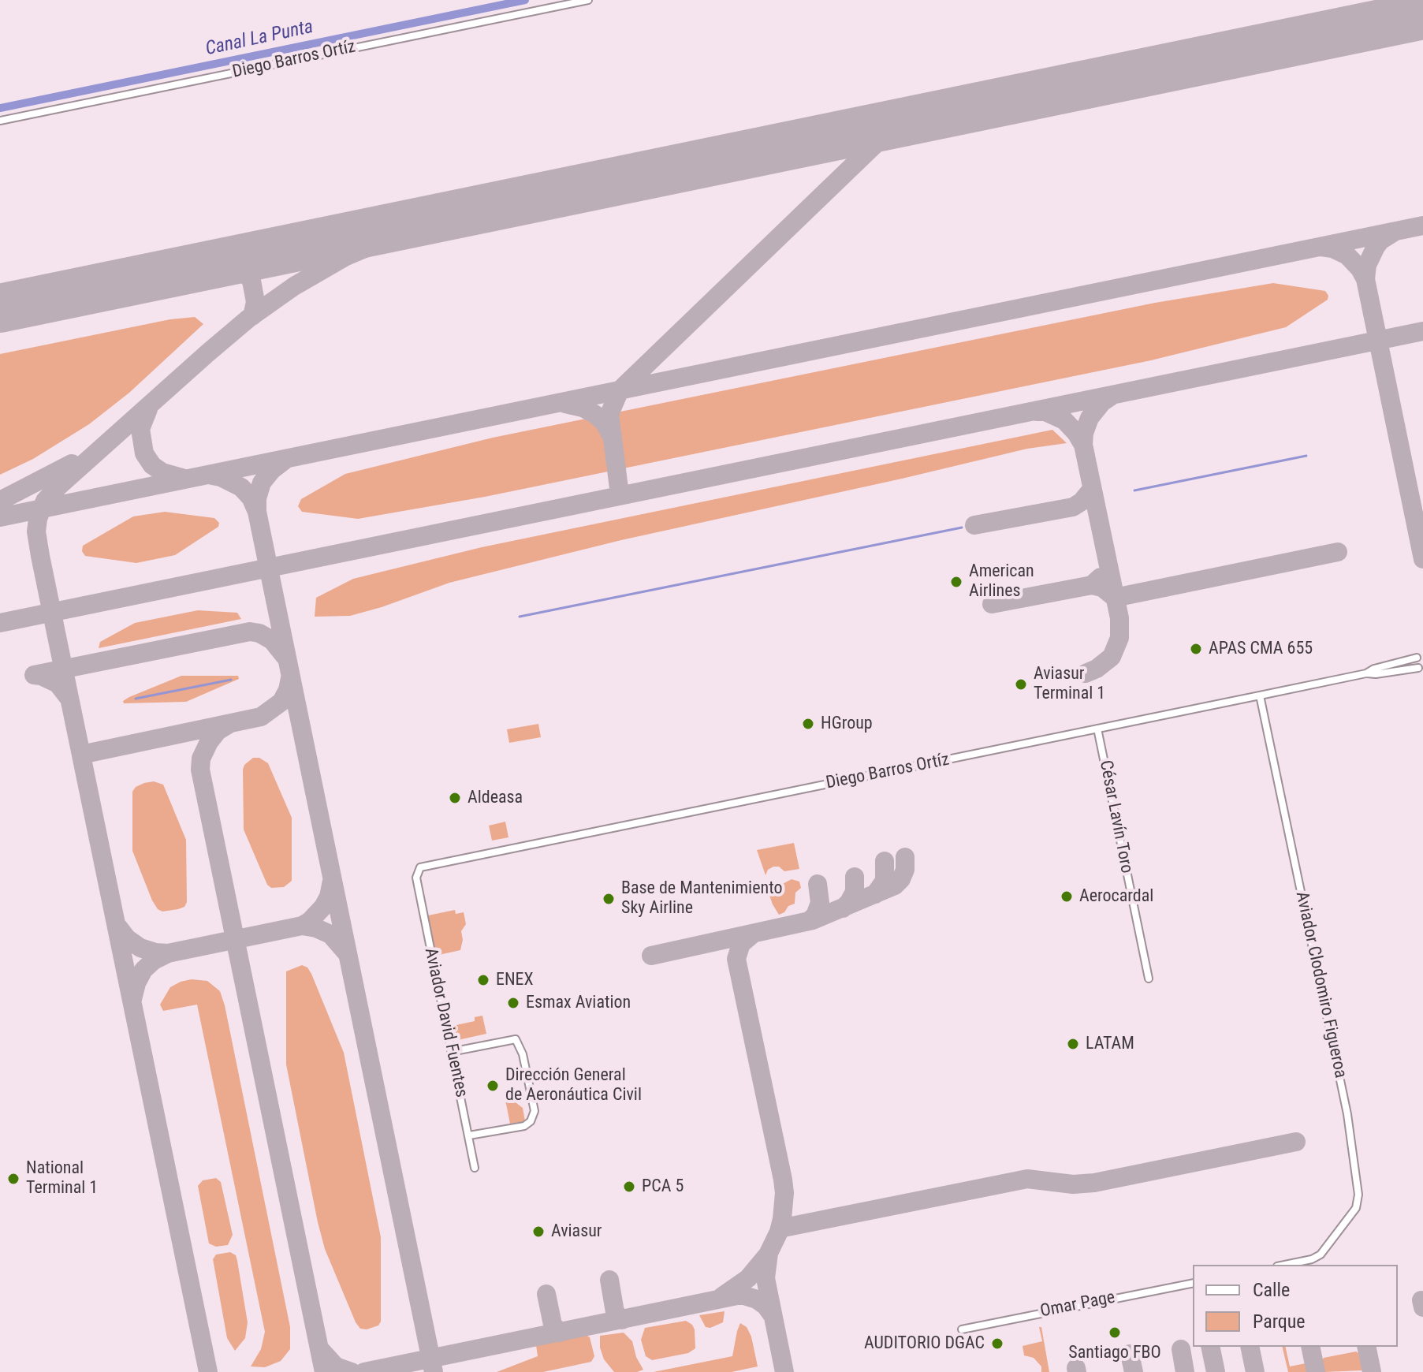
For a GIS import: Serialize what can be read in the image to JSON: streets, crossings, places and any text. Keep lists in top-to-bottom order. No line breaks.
{"streets":{"street":["Diego Barros Ortíz","César Lavín Toro","Aviador Clodomiro Figueroa","Aviador David Fuentes","Omar Page"]},"crossings":[["Diego Barros Ortíz","César Lavín Toro"],["Diego Barros Ortíz","Aviador Clodomiro Figueroa"],["Diego Barros Ortíz","Aviador David Fuentes"]],"water":["Canal La Punta"],"places":["American Airlines","APAS CMA 655","Aviasur Terminal 1","HGroup","Aldeasa","Aerocardal","Base de Mantenimiento Sky Airline","ENEX","Esmax Aviation","LATAM","Dirección General de Aeronáutica Civil","National Terminal 1","PCA 5","Aviasur","Santiago FBO","AUDITORIO DGAC"],"legend":["Calle","Parque"]}
